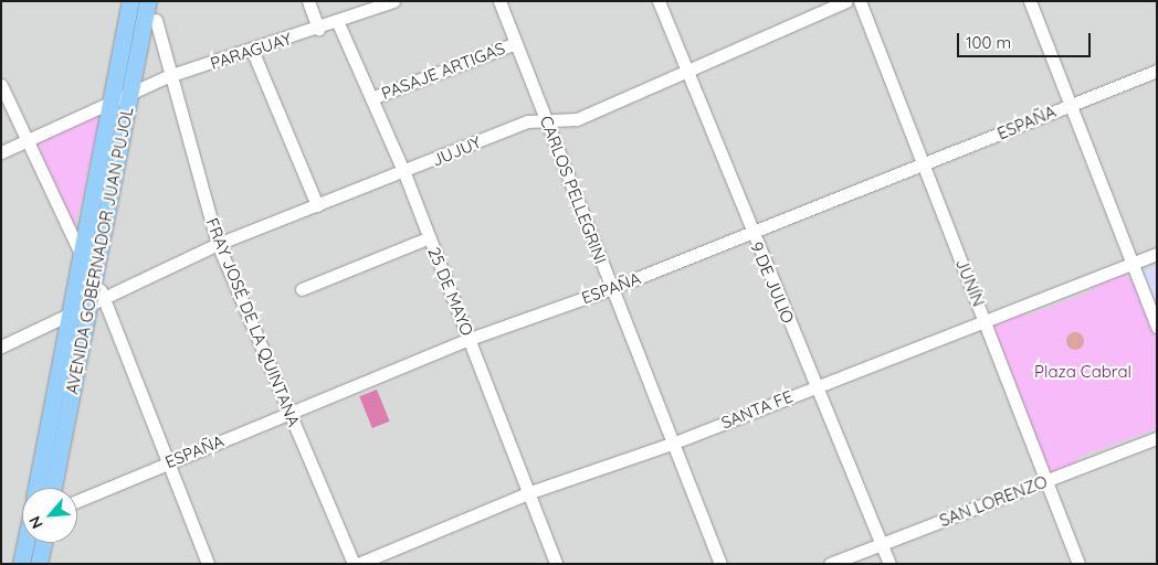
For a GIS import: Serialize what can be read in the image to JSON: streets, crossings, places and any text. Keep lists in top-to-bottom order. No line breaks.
{"streets":{"main road":["AVENIDA GOBERNADOR JUAN PUJOL"],"street":["PARAGUAY","PASAJE ARTIGAS","ESPAÑA","JUJUY","CARLOS PELLEGRINI","9 DE JULIO","JUNÍN","25 DE MAYO","FRAY JOSÉ DE LA QUINTANA","SANTA FE","SAN LORENZO"]},"crossings":[["PARAGUAY","AVENIDA GOBERNADOR JUAN PUJOL"],["PARAGUAY","25 DE MAYO"],["PARAGUAY","FRAY JOSÉ DE LA QUINTANA"],["PASAJE ARTIGAS","CARLOS PELLEGRINI"],["PASAJE ARTIGAS","25 DE MAYO"],["ESPAÑA","CARLOS PELLEGRINI"],["ESPAÑA","9 DE JULIO"],["ESPAÑA","JUNÍN"],["ESPAÑA","25 DE MAYO"],["ESPAÑA","FRAY JOSÉ DE LA QUINTANA"],["JUJUY","CARLOS PELLEGRINI"],["JUJUY","AVENIDA GOBERNADOR JUAN PUJOL"],["JUJUY","9 DE JULIO"],["JUJUY","25 DE MAYO"],["JUJUY","FRAY JOSÉ DE LA QUINTANA"],["CARLOS PELLEGRINI","SANTA FE"],["9 DE JULIO","SANTA FE"],["9 DE JULIO","SAN LORENZO"],["JUNÍN","SANTA FE"],["JUNÍN","SAN LORENZO"],["25 DE MAYO","SANTA FE"]],"parks":["Plaza Cabral"],"scale_bar":"100 m","north":"bottom left"}
